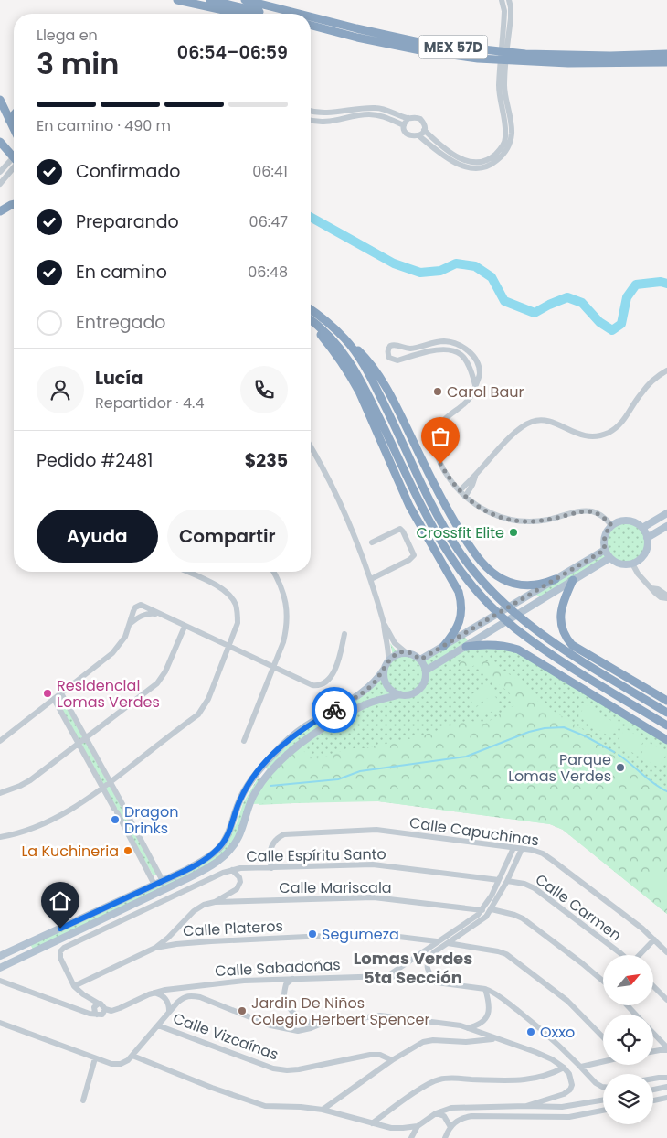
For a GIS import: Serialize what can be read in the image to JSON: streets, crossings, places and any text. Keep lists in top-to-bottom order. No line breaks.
{"streets":{"highway":["MEX 57D"],"street":["Calle Capuchinas","Calle Espíritu Santo","Calle Mariscala","Calle Carmen","Calle Plateros","Calle Sabadoñas","Calle Vizcaínas"]},"crossings":[["Calle Capuchinas","Calle Espíritu Santo"],["Calle Espíritu Santo","Calle Plateros"],["Calle Mariscala","Calle Plateros"]],"districts":["Lomas Verdes 5ta Sección"],"places":["Carol Baur","Crossfit Elite","Residencial Lomas Verdes","Parque Lomas Verdes","Dragon Drinks","La Kuchineria","Segumeza","Jardin De Niños Colegio Herbert Spencer","Oxxo"],"north":"top right","page":{"heading":["3 min","Llega en","06:54–06:59"],"panel":["Lucía","Repartidor · 4.4","Pedido #2481","$235"],"bar":"En camino · 490 m","list":[["Confirmado","06:41"],["Preparando","06:47"],["En camino","06:48"],"Entregado"],"buttons":["Ayuda","Compartir"]}}
